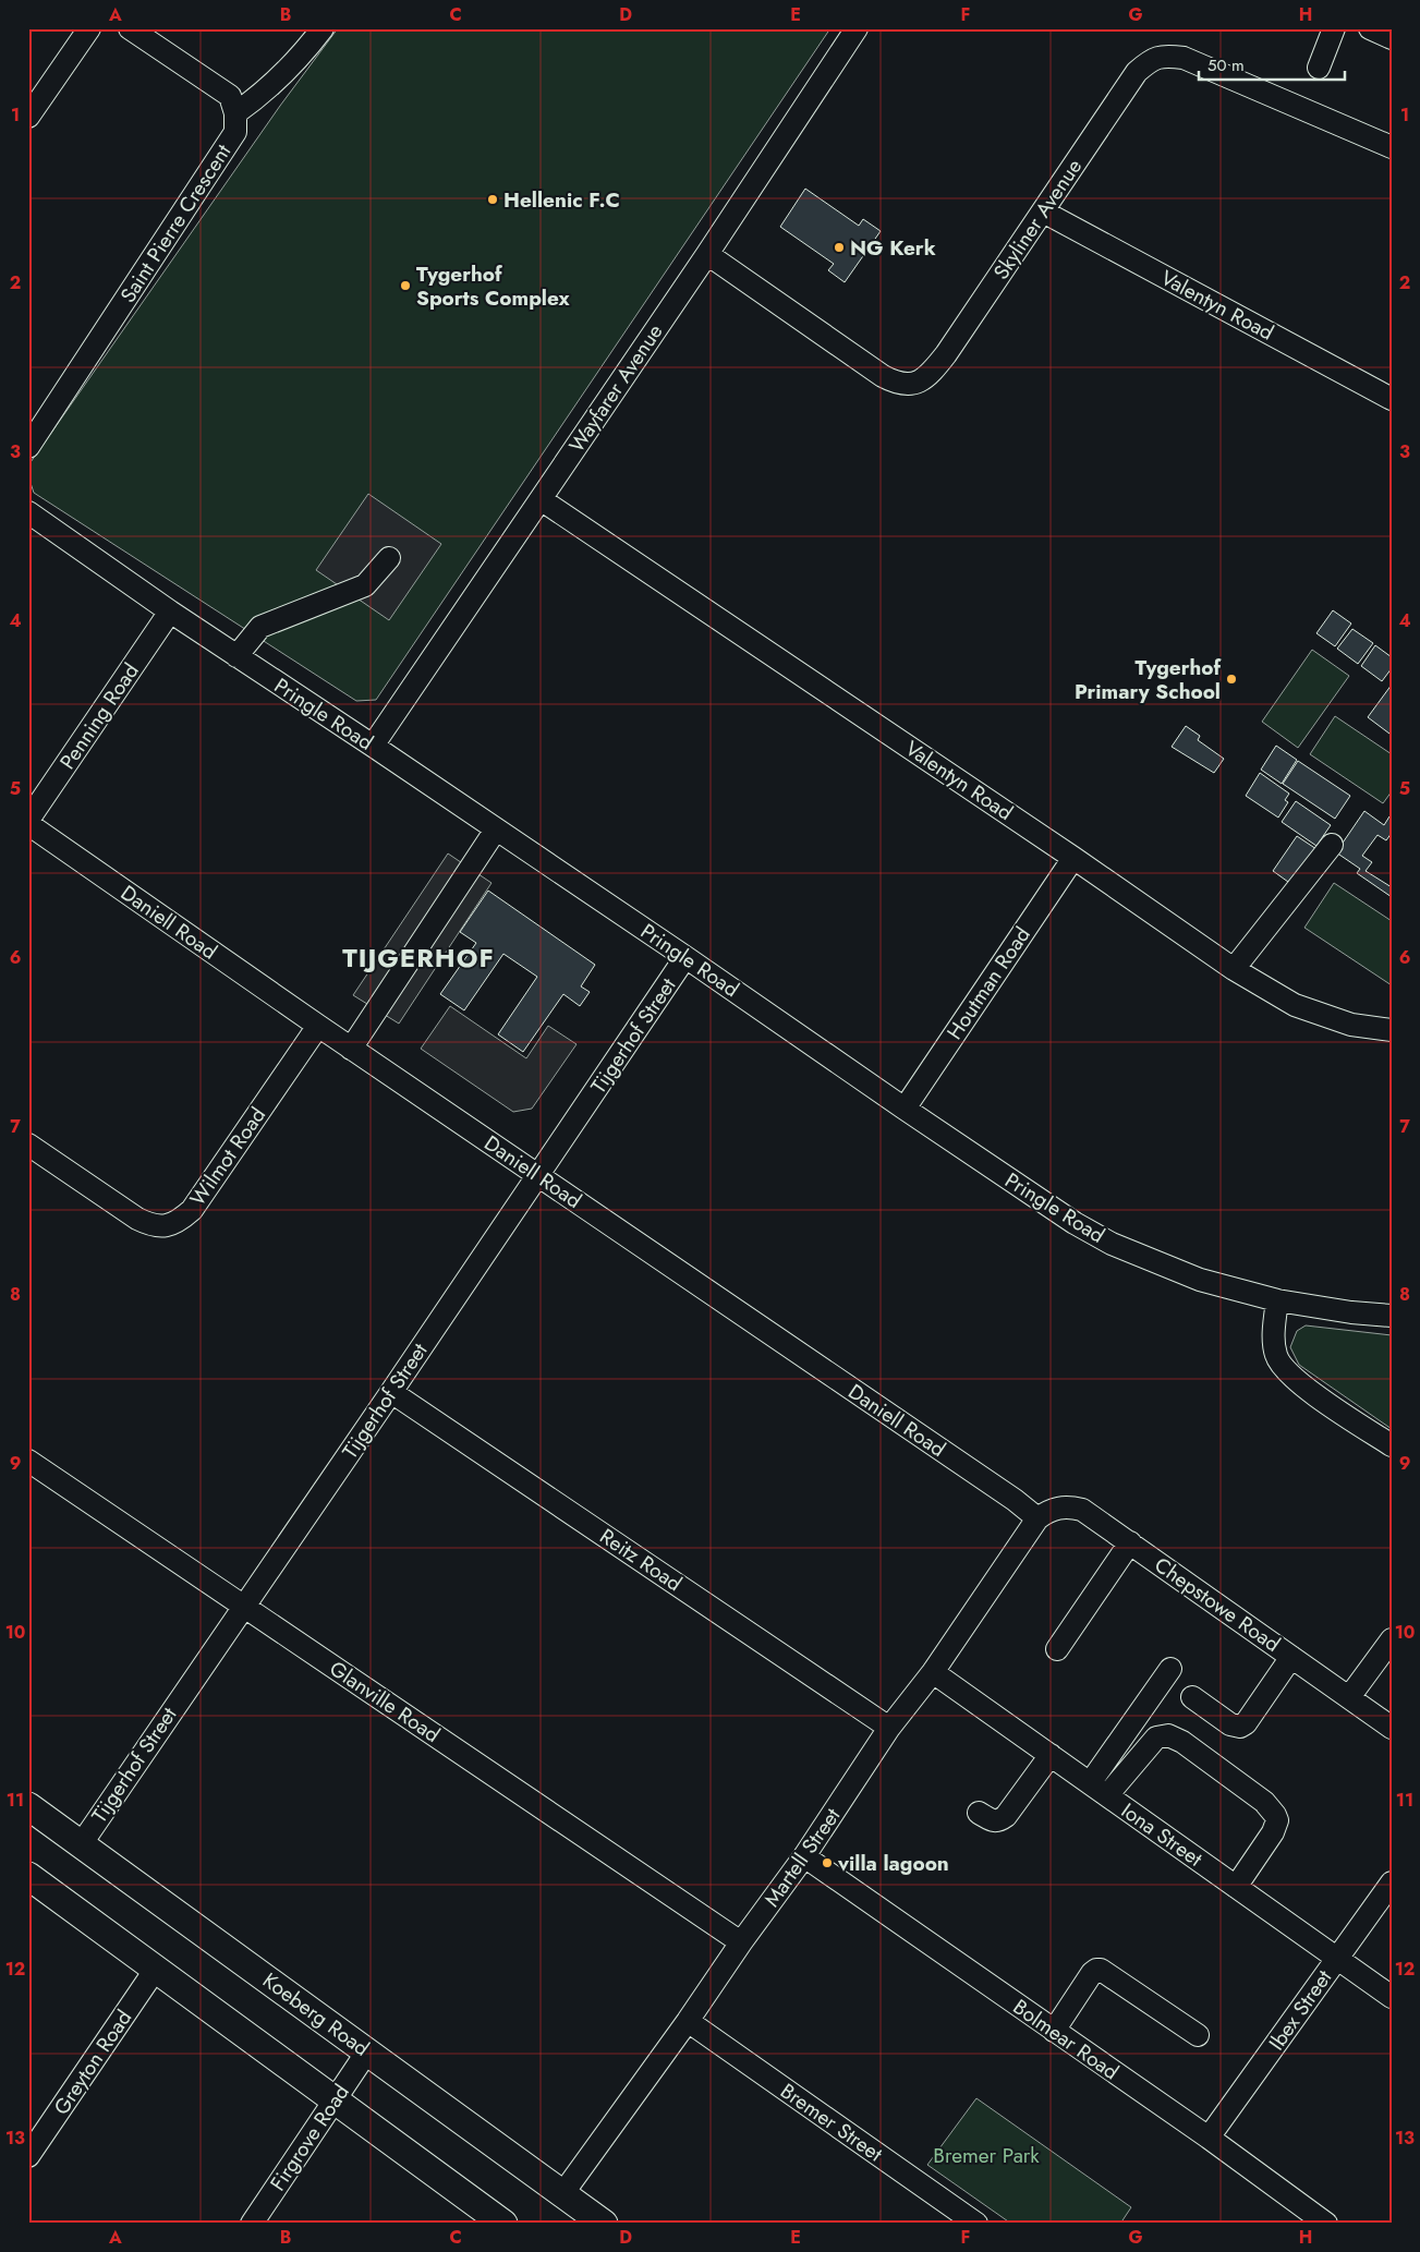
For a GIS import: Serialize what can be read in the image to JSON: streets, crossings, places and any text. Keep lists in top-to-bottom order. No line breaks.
{"streets":{"main road":["Koeberg Road"],"street":["Skyliner Avenue","Saint Pierre Crescent","Valentyn Road","Wayfarer Avenue","Pringle Road","Penning Road","Daniell Road","Houtman Road","Tijgerhof Street","Wilmot Road","Reitz Road","Chepstowe Road","Glanville Road","Iona Street","Martell Street","Ibex Street","Bolmear Road","Greyton Road","Bremer Street","Firgrove Road"]},"crossings":[["Skyliner Avenue","Valentyn Road"],["Skyliner Avenue","Wayfarer Avenue"],["Valentyn Road","Wayfarer Avenue"],["Valentyn Road","Houtman Road"],["Wayfarer Avenue","Pringle Road"],["Pringle Road","Penning Road"],["Pringle Road","Houtman Road"],["Pringle Road","Tijgerhof Street"],["Daniell Road","Tijgerhof Street"],["Daniell Road","Wilmot Road"],["Daniell Road","Chepstowe Road"],["Daniell Road","Martell Street"],["Tijgerhof Street","Reitz Road"],["Tijgerhof Street","Glanville Road"],["Tijgerhof Street","Koeberg Road"],["Reitz Road","Martell Street"],["Chepstowe Road","Martell Street"],["Glanville Road","Martell Street"],["Iona Street","Martell Street"],["Iona Street","Ibex Street"],["Martell Street","Koeberg Road"],["Martell Street","Bolmear Road"],["Martell Street","Bremer Street"],["Ibex Street","Bolmear Road"],["Koeberg Road","Firgrove Road"]],"districts":["TIJGERHOF"],"parks":["Bremer Park"],"places":["Hellenic F.C","NG Kerk","Tygerhof Sports Complex","Tygerhof Primary School","villa lagoon"],"scale_bar":"50 m","grid":{"columns":["A","B","C","D","E","F","G","H"],"rows":["1","2","3","4","5","6","7","8","9","10","11","12","13"]}}
